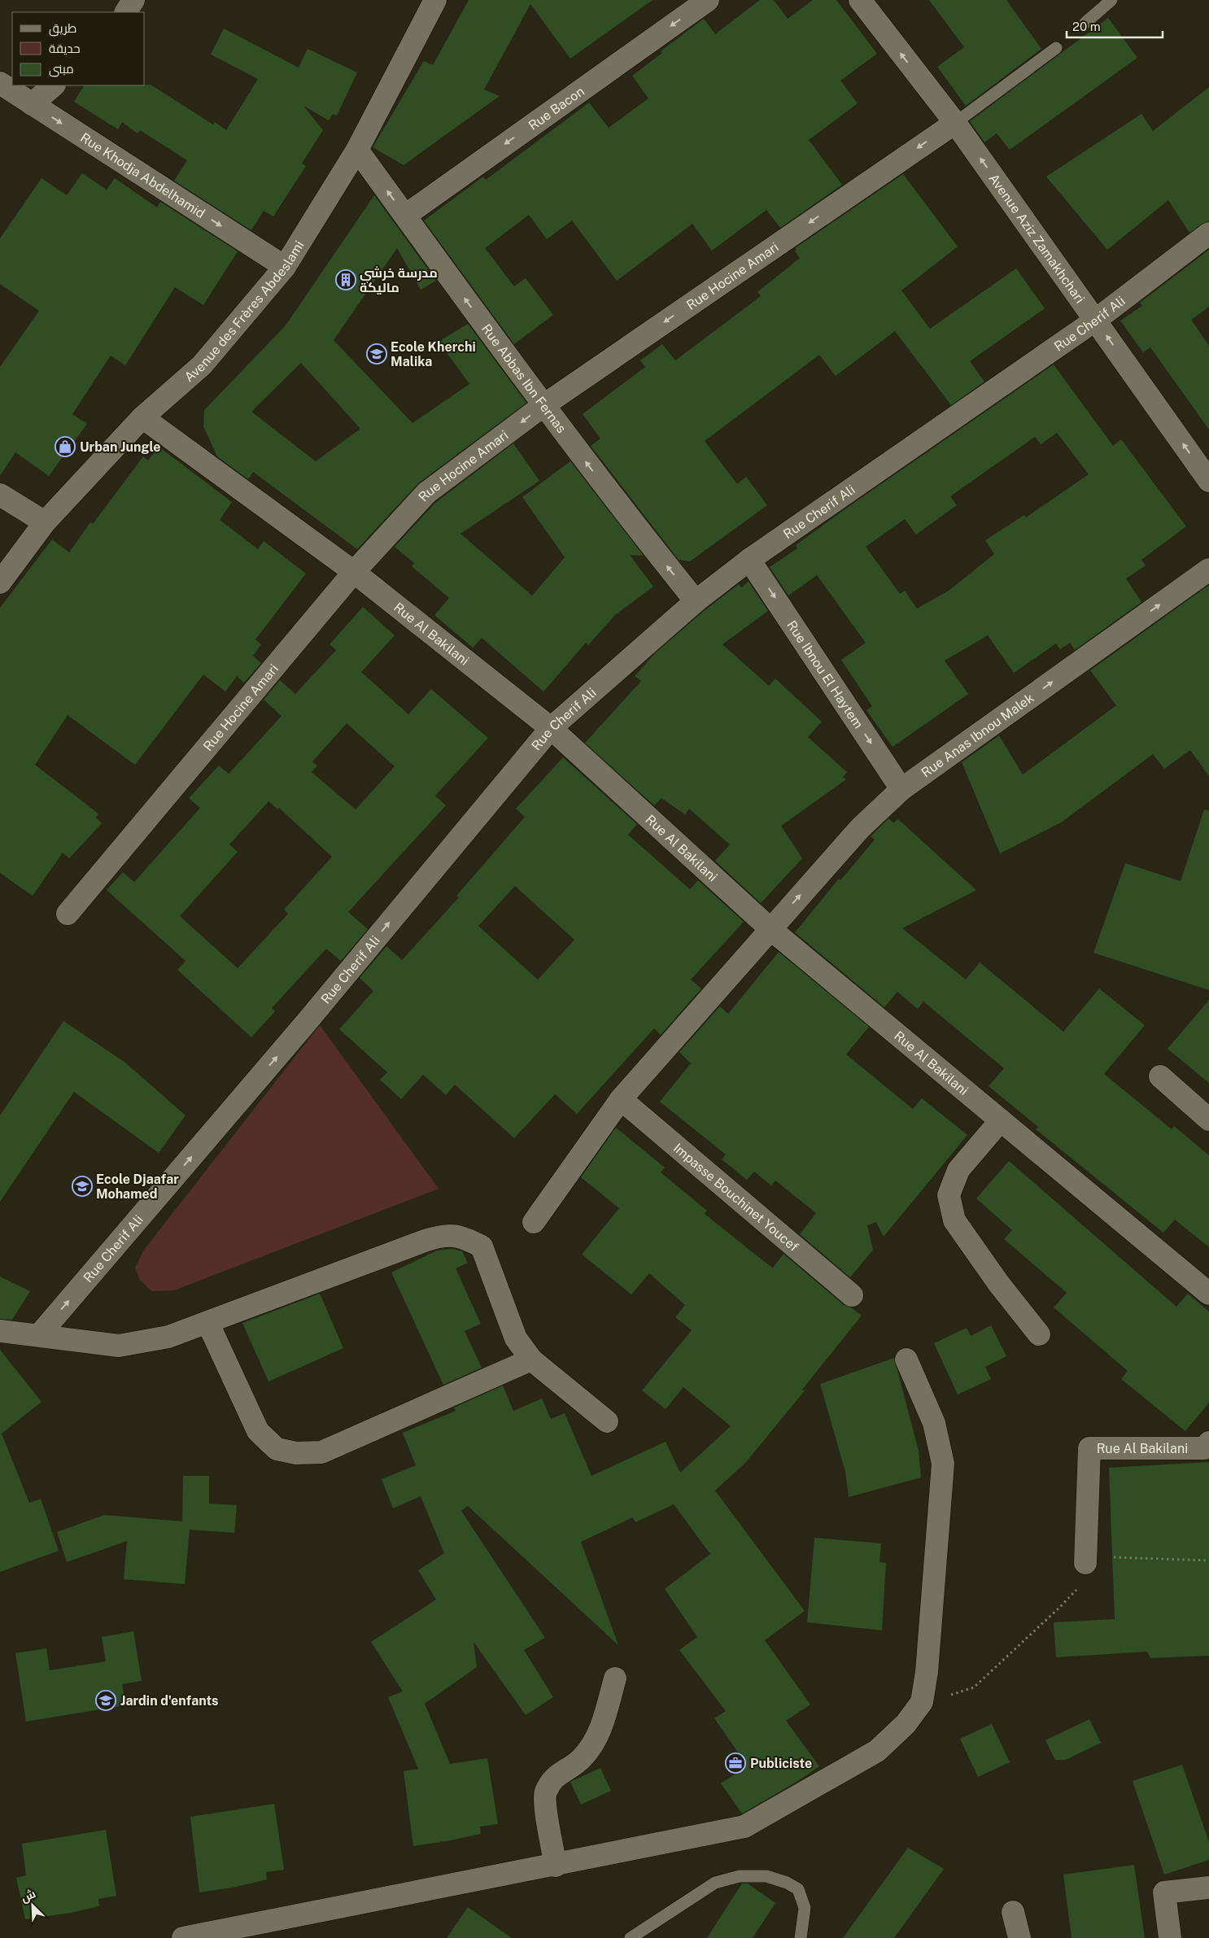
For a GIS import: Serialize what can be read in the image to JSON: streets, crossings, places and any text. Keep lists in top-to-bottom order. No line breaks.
{"streets":{"street":["Rue Bacon","Rue Khodja Abdelhamid","Avenue Aziz Zamakhchari","Rue Hocine Amari","Avenue des Frères Abdeslami","Rue Cherif Ali","Rue Abbas Ibn Fernas","Rue Al Bakilani","Rue Ibnou El Haytem","Rue Anas Ibnou Malek","Impasse Bouchinet Youcef"]},"crossings":[["Rue Bacon","Rue Abbas Ibn Fernas"],["Rue Khodja Abdelhamid","Avenue des Frères Abdeslami"],["Avenue Aziz Zamakhchari","Rue Hocine Amari"],["Avenue Aziz Zamakhchari","Rue Cherif Ali"],["Rue Hocine Amari","Rue Abbas Ibn Fernas"],["Rue Hocine Amari","Rue Al Bakilani"],["Avenue des Frères Abdeslami","Rue Abbas Ibn Fernas"],["Avenue des Frères Abdeslami","Rue Al Bakilani"],["Rue Cherif Ali","Rue Abbas Ibn Fernas"],["Rue Cherif Ali","Rue Al Bakilani"],["Rue Cherif Ali","Rue Ibnou El Haytem"],["Rue Al Bakilani","Rue Anas Ibnou Malek"],["Rue Ibnou El Haytem","Rue Anas Ibnou Malek"],["Rue Anas Ibnou Malek","Impasse Bouchinet Youcef"]],"one_way":["Rue Bacon","Rue Khodja Abdelhamid","Avenue Aziz Zamakhchari","Rue Hocine Amari","Rue Cherif Ali","Rue Abbas Ibn Fernas","Rue Ibnou El Haytem","Rue Anas Ibnou Malek"],"places":{"building":["مدرسة خرشي ماليكة"],"school or university":["Ecole Kherchi Malika","Ecole Djaafar Mohamed","Jardin d'enfants"],"shop":["Urban Jungle"],"office":["Publiciste"]},"legend":["طريق","حديقة","مبنى"],"scale_bar":"20 m","north":"top left"}
